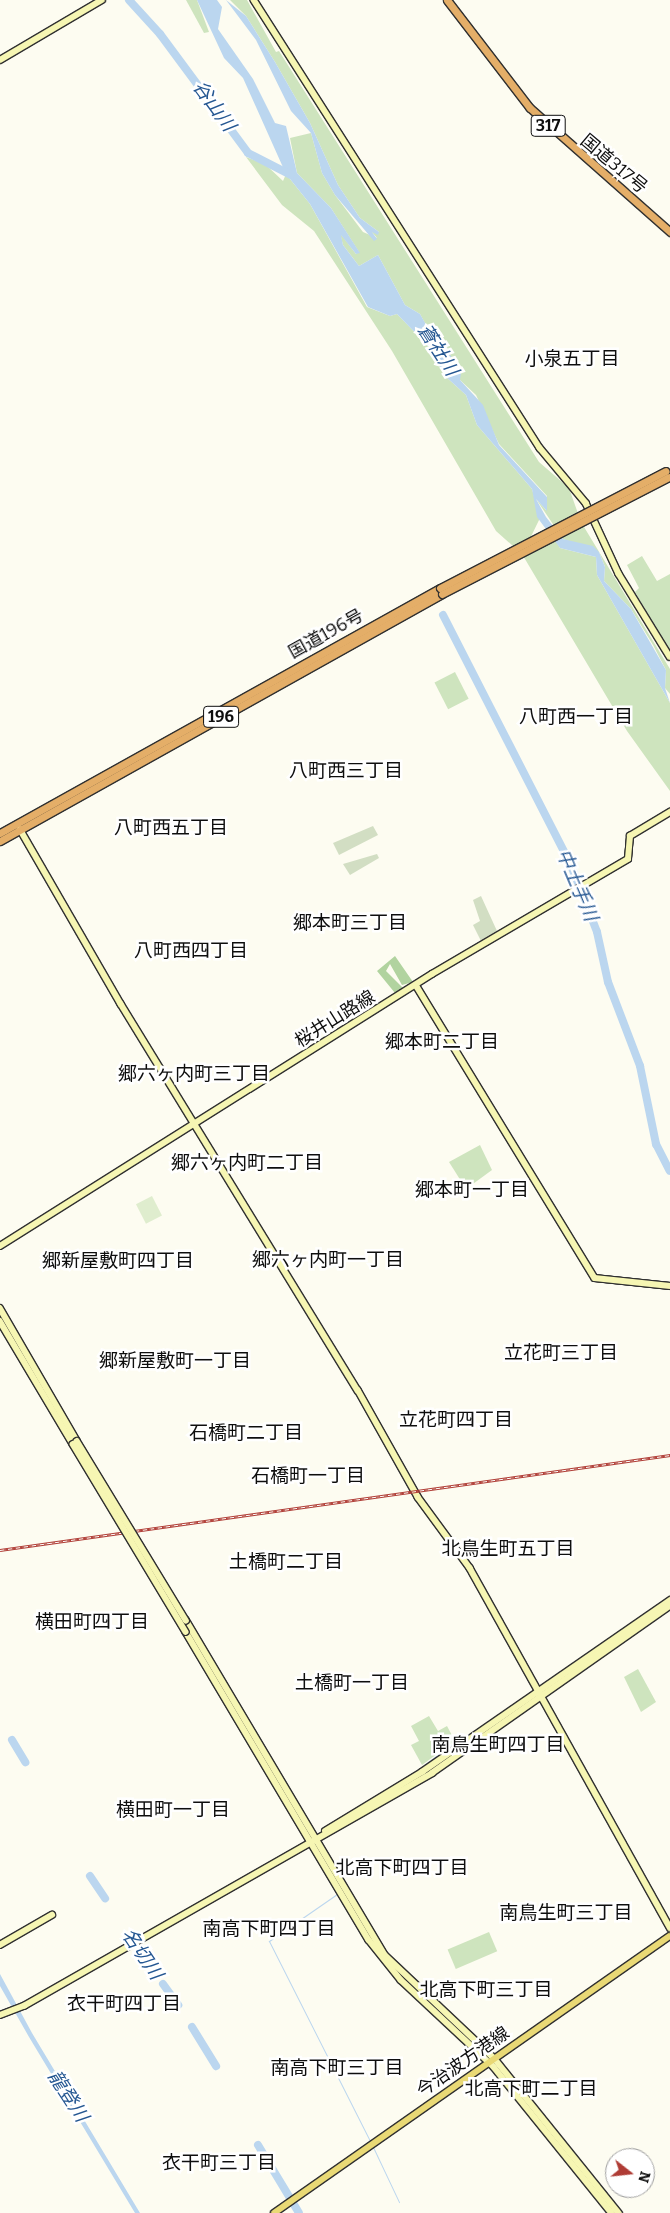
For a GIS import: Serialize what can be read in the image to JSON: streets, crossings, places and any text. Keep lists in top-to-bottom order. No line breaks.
{"streets":{"highway":["317","国道317号","国道196号","196"],"main road":["今治波方港線"],"street":["桜井山路線"]},"districts":["小泉五丁目","八町西一丁目","八町西三丁目","八町西五丁目","郷本町三丁目","八町西四丁目","郷本町二丁目","郷六ヶ内町三丁目","郷六ヶ内町二丁目","郷本町一丁目","郷六ヶ内町一丁目","郷新屋敷町四丁目","立花町三丁目","郷新屋敷町一丁目","立花町四丁目","石橋町二丁目","石橋町一丁目","北鳥生町五丁目","土橋町二丁目","横田町四丁目","土橋町一丁目","南鳥生町四丁目","横田町一丁目","北高下町四丁目","南鳥生町三丁目","南高下町四丁目","北高下町三丁目","衣干町四丁目","南高下町三丁目","北高下町二丁目","衣干町三丁目"],"water":["谷山川","蒼社川","中土手川","名切川","龍登川"],"north":"right"}
